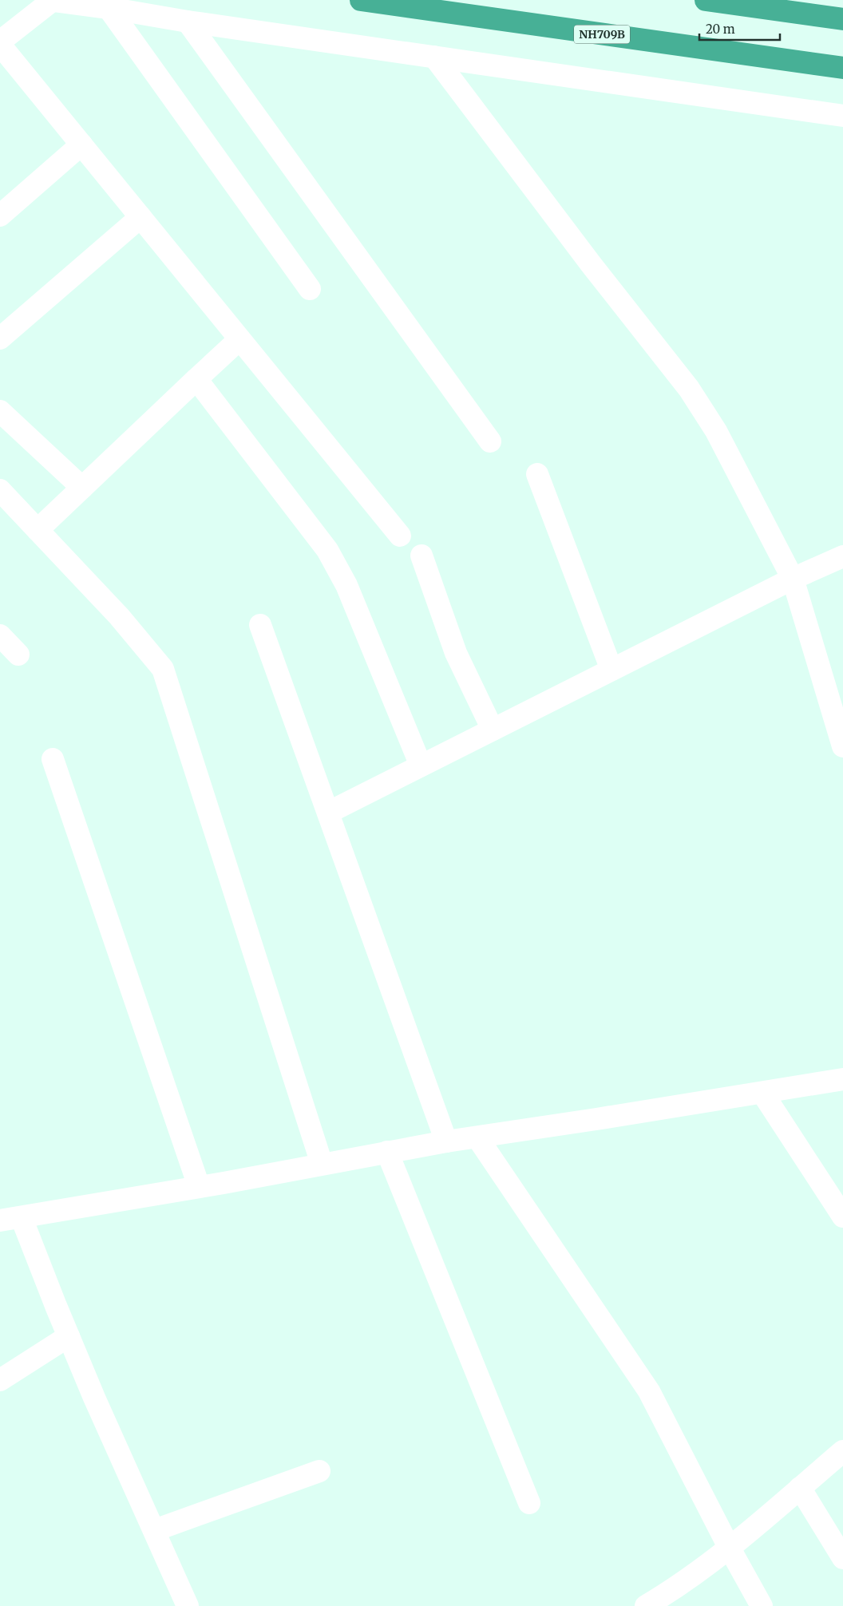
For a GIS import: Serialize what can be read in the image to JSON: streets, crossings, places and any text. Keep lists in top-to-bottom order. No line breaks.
{"streets":{"highway":["NH709B"]},"scale_bar":"20 m"}
